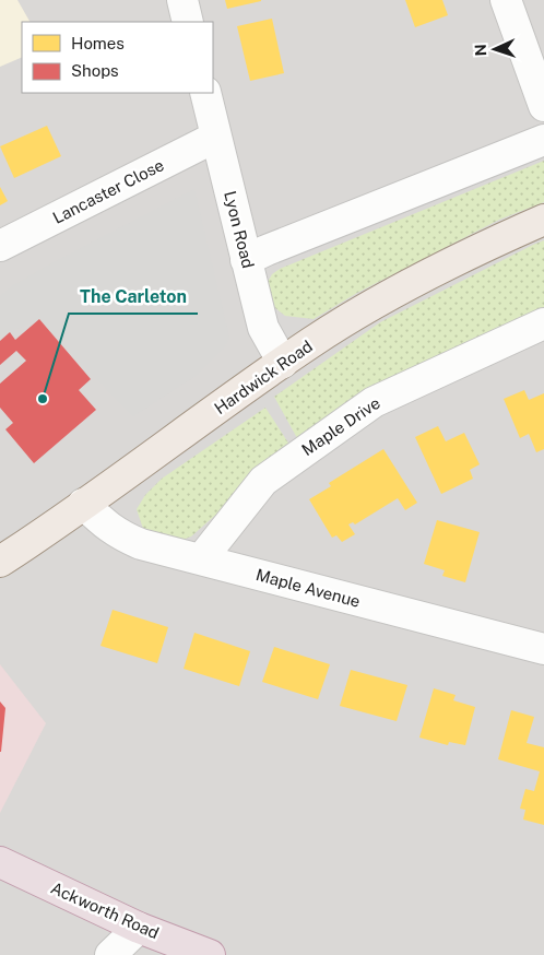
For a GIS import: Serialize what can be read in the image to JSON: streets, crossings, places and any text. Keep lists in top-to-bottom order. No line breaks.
{"streets":{"highway":["Ackworth Road"],"main road":["Hardwick Road"],"street":["Lancaster Close","Lyon Road","Maple Drive","Maple Avenue"]},"crossings":[["Lancaster Close","Lyon Road"],["Lyon Road","Hardwick Road"],["Hardwick Road","Maple Avenue"],["Maple Drive","Maple Avenue"]],"places":["The Carleton"],"legend":["Homes","Shops"],"north":"left"}
